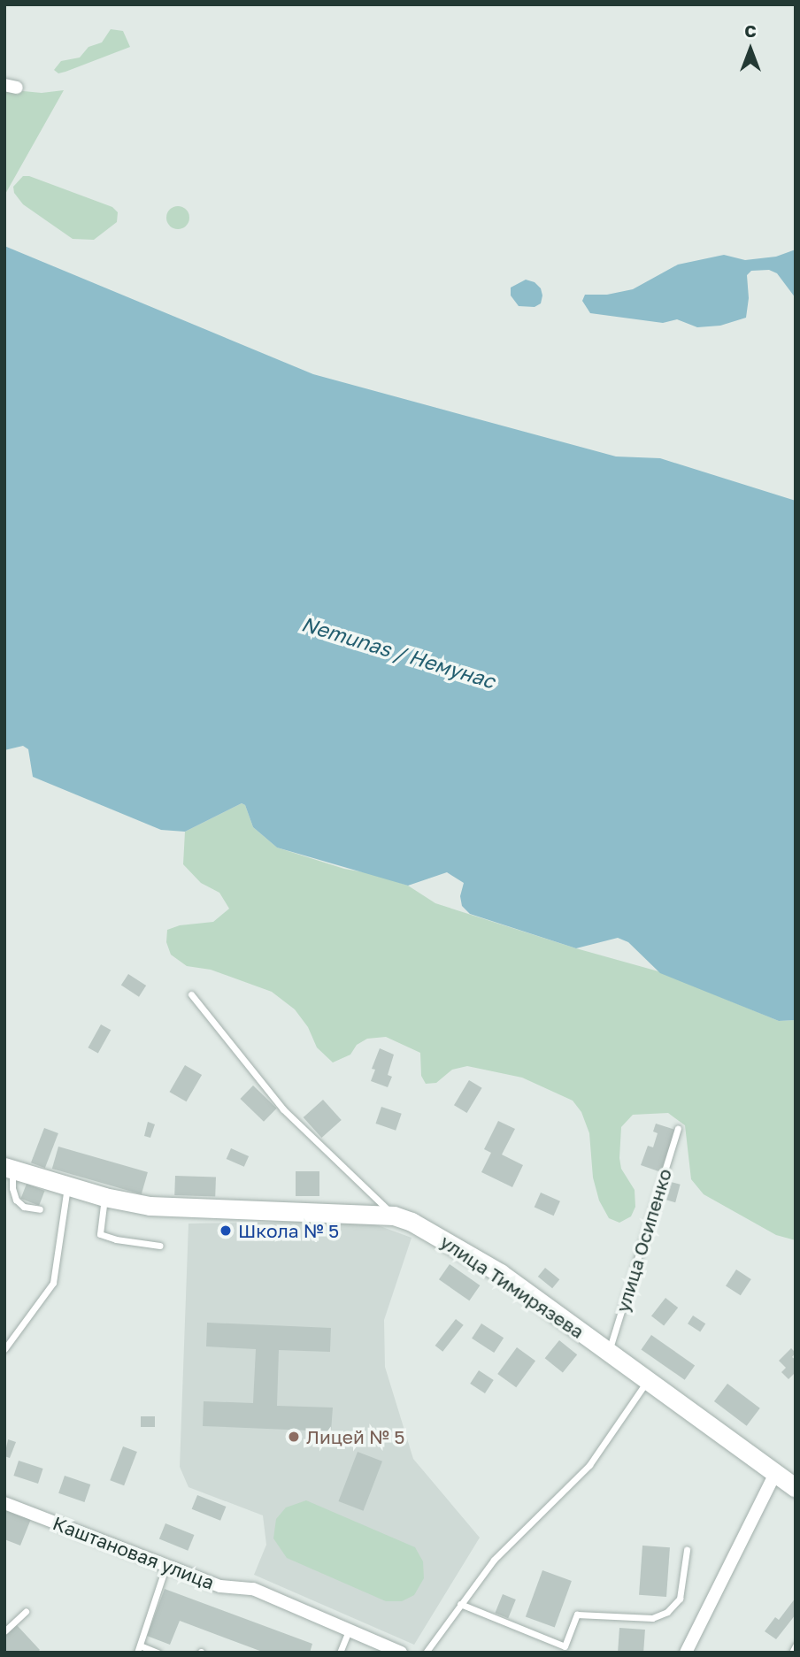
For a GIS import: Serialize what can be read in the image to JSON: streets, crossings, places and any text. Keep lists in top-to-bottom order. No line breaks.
{"streets":{"main road":["улица Тимирязева"],"street":["Каштановая улица"],"lane":["улица Осипенко"]},"crossings":[["улица Осипенко","улица Тимирязева"]],"water":["Nemunas / Немунас"],"places":["Школа № 5","Лицей № 5"],"north":"top"}
